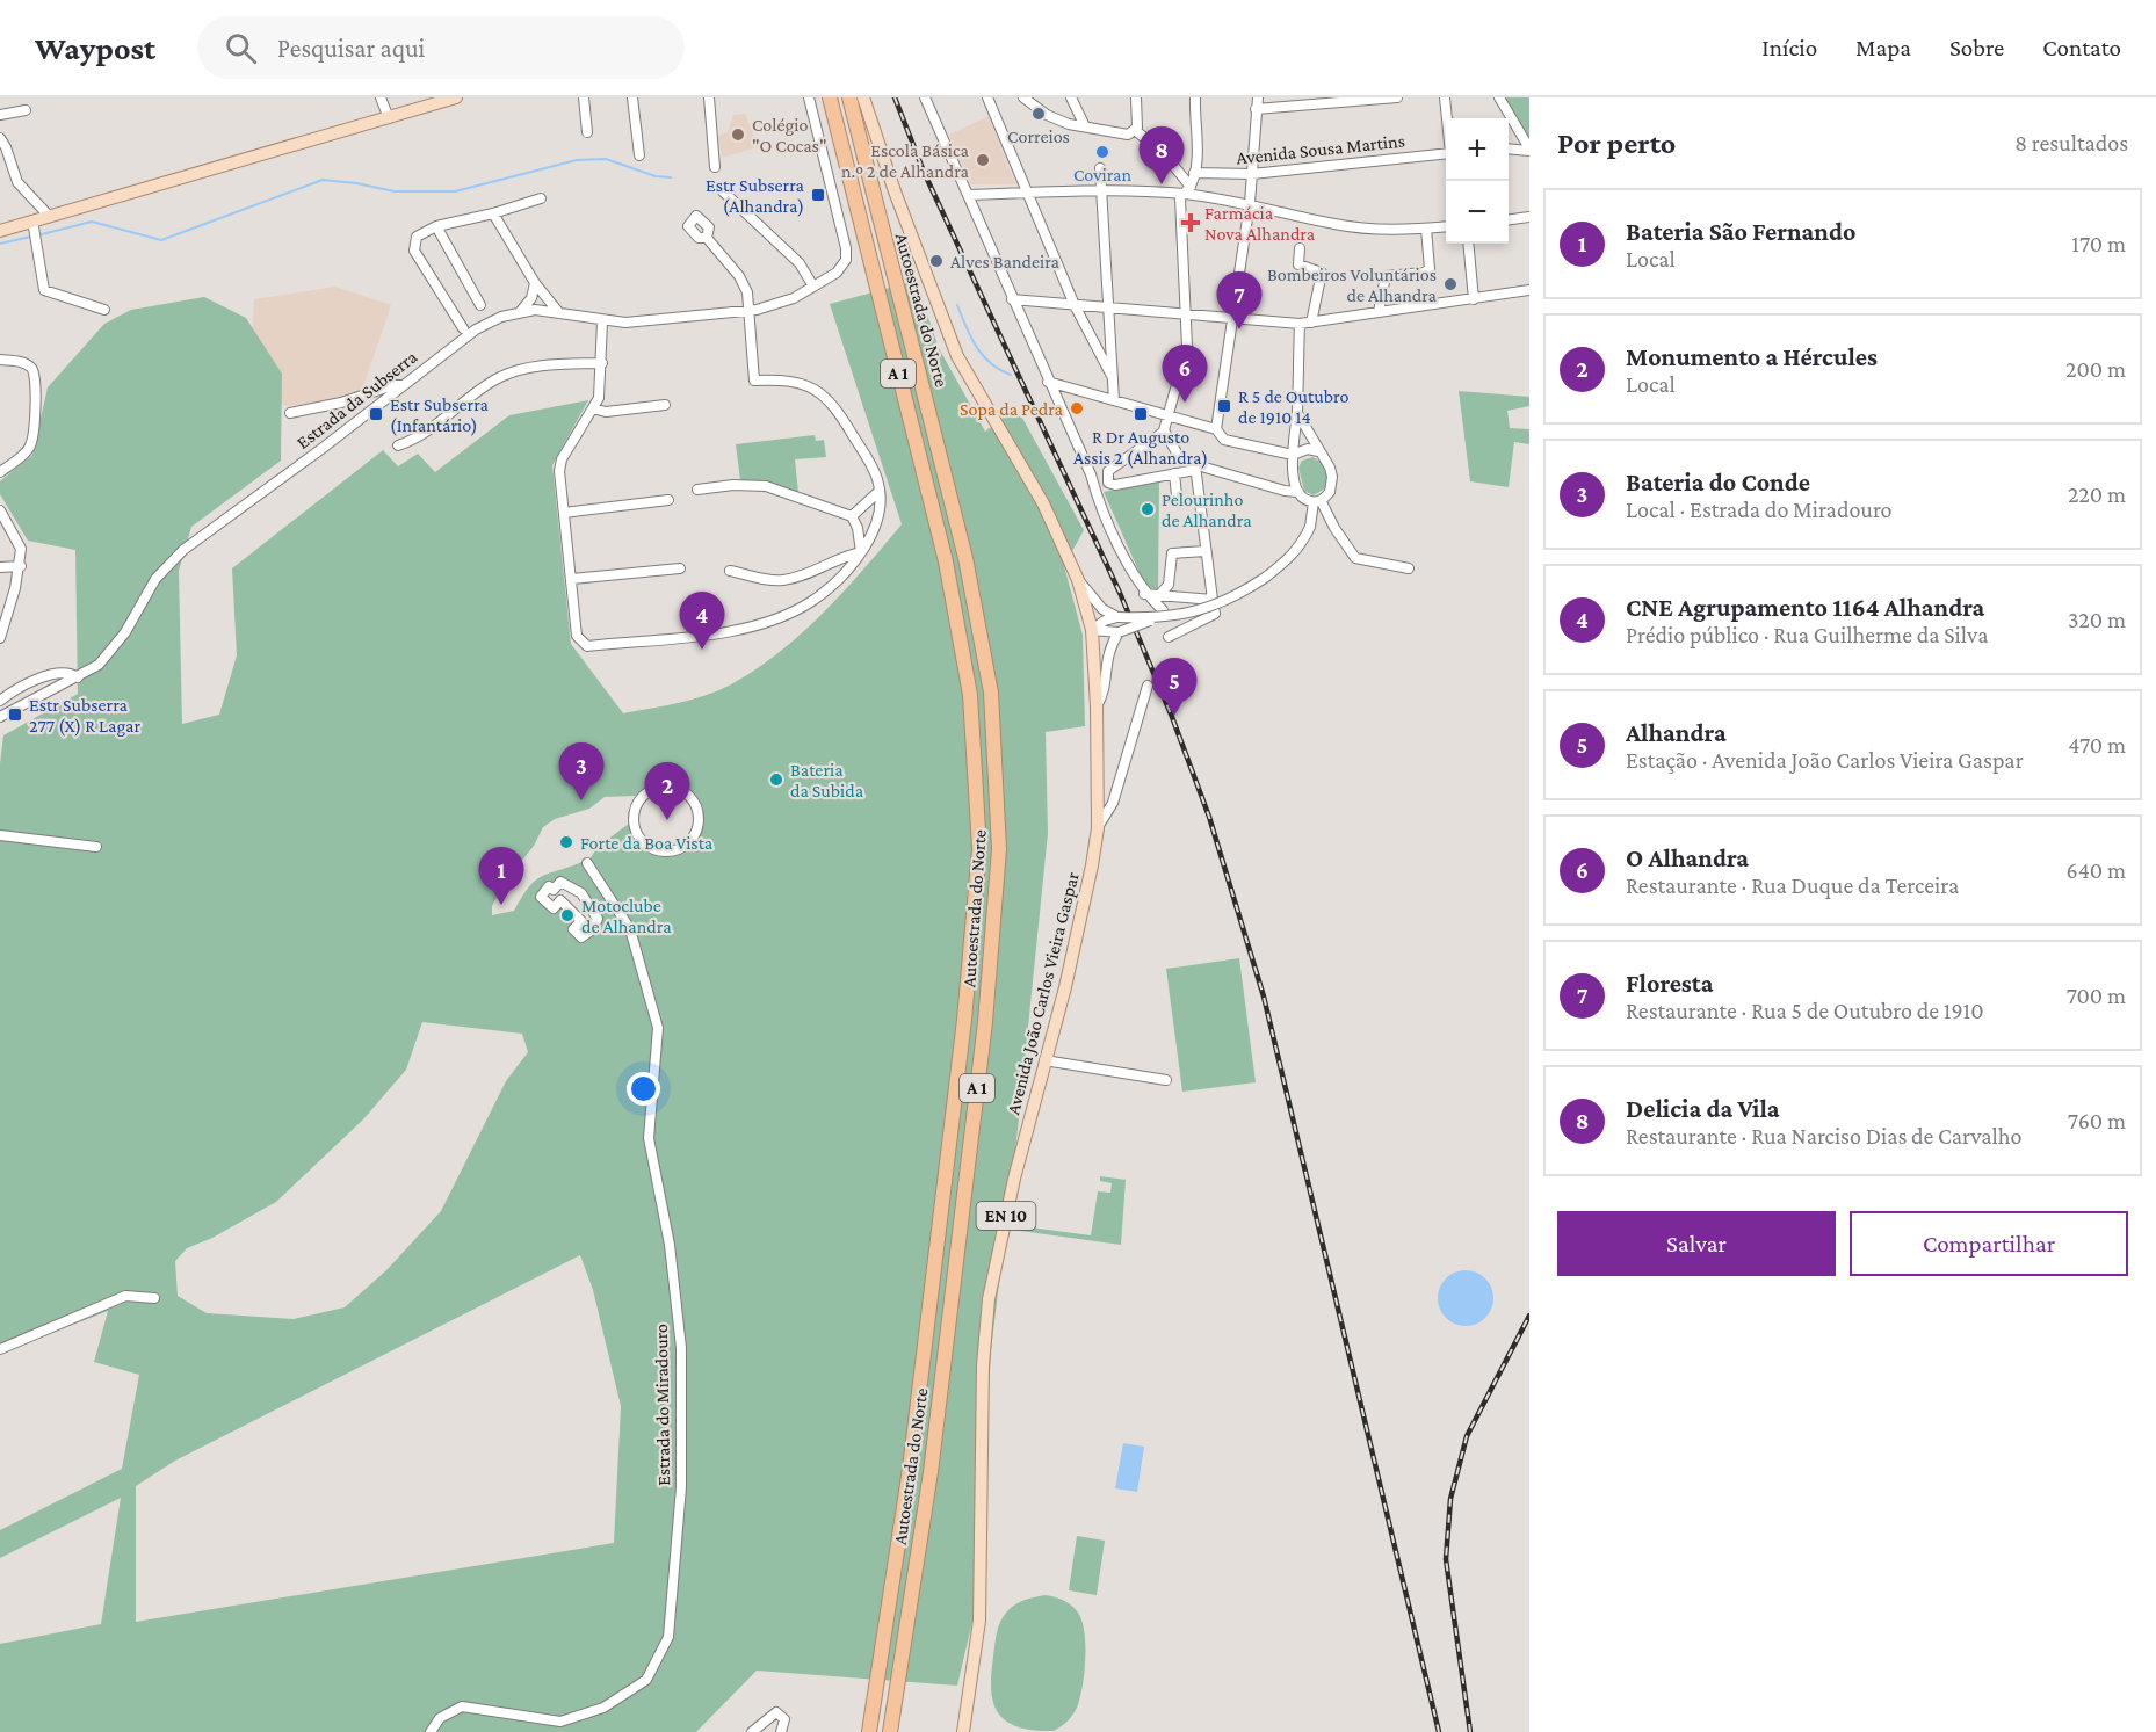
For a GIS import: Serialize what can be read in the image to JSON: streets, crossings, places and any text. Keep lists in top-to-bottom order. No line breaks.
{"streets":{"highway":["Autoestrada do Norte","A 1"],"main road":["Avenida João Carlos Vieira Gaspar","EN 10"],"street":["Avenida Sousa Martins","Estrada da Subserra","Estrada do Miradouro"]},"places":{"other":["Correios","Colégio \"O Cocas\"","Coviran","Escola Básica n.º 2 de Alhandra","Alves Bandeira","Bombeiros Voluntários de Alhandra","Sopa da Pedra","Pelourinho de Alhandra","Bateria da Subida","Forte da Boa Vista","Motoclube de Alhandra"],"transit":["Estr Subserra (Alhandra)","R 5 de Outubro de 1910 14","Estr Subserra (Infantário)","R Dr Augusto Assis 2 (Alhandra)","Estr Subserra 277 (X) R Lagar"],"health":["Farmácia Nova Alhandra"]},"page":{"header":"Waypost","search":"Pesquisar aqui","nav":["Início","Mapa","Sobre","Contato"],"heading":["Por perto","8 resultados"],"map_buttons":["+","−"],"pins":["8","7","6","4","5","3","2","1"],"list":[{"mark":"1","name":"Bateria São Fernando","note":"Local","value":"170 m"},{"mark":"2","name":"Monumento a Hércules","note":"Local","value":"200 m"},{"mark":"3","name":"Bateria do Conde","note":"Local · Estrada do Miradouro","value":"220 m"},{"mark":"4","name":"CNE Agrupamento 1164 Alhandra","note":"Prédio público · Rua Guilherme da Silva","value":"320 m"},{"mark":"5","name":"Alhandra","note":"Estação · Avenida João Carlos Vieira Gaspar","value":"470 m"},{"mark":"6","name":"O Alhandra","note":"Restaurante · Rua Duque da Terceira","value":"640 m"},{"mark":"7","name":"Floresta","note":"Restaurante · Rua 5 de Outubro de 1910","value":"700 m"},{"mark":"8","name":"Delicia da Vila","note":"Restaurante · Rua Narciso Dias de Carvalho","value":"760 m"}],"buttons":["Salvar","Compartilhar"]}}
